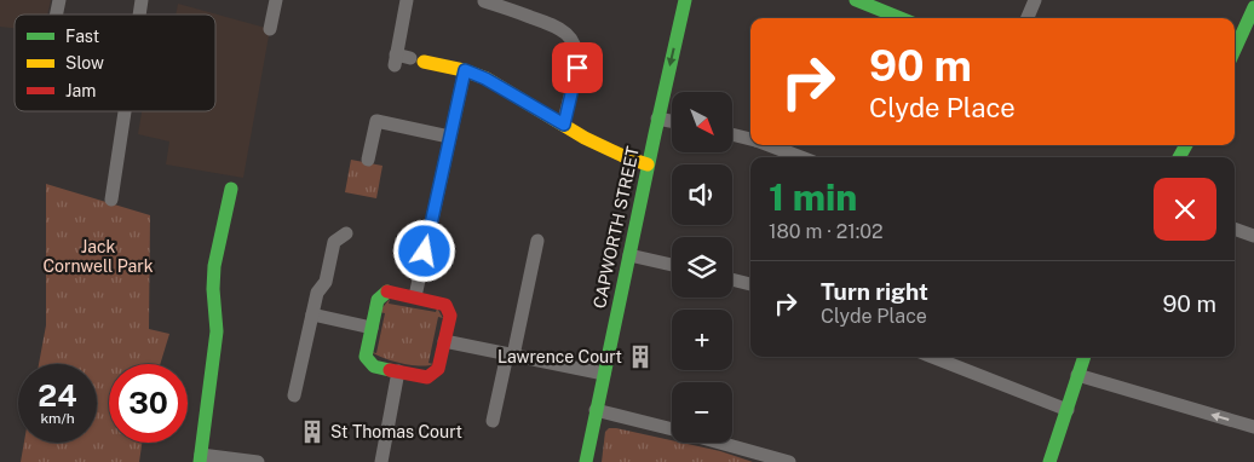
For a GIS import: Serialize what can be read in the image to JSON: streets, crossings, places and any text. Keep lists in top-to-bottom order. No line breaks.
{"streets":{"street":["CAPWORTH STREET"]},"parks":["Jack Cornwell Park"],"places":{"building":["Lawrence Court","St Thomas Court"]},"legend":["Fast","Slow","Jam"],"north":"bottom right","page":{"turn":["90 m","Clyde Place"],"map_buttons":["+","−"],"heading":["1 min","180 m · 21:02"],"list":[{"name":"Turn right","note":"Clyde Place","value":"90 m"}],"speed":"24 km/h","limit":"30"}}
